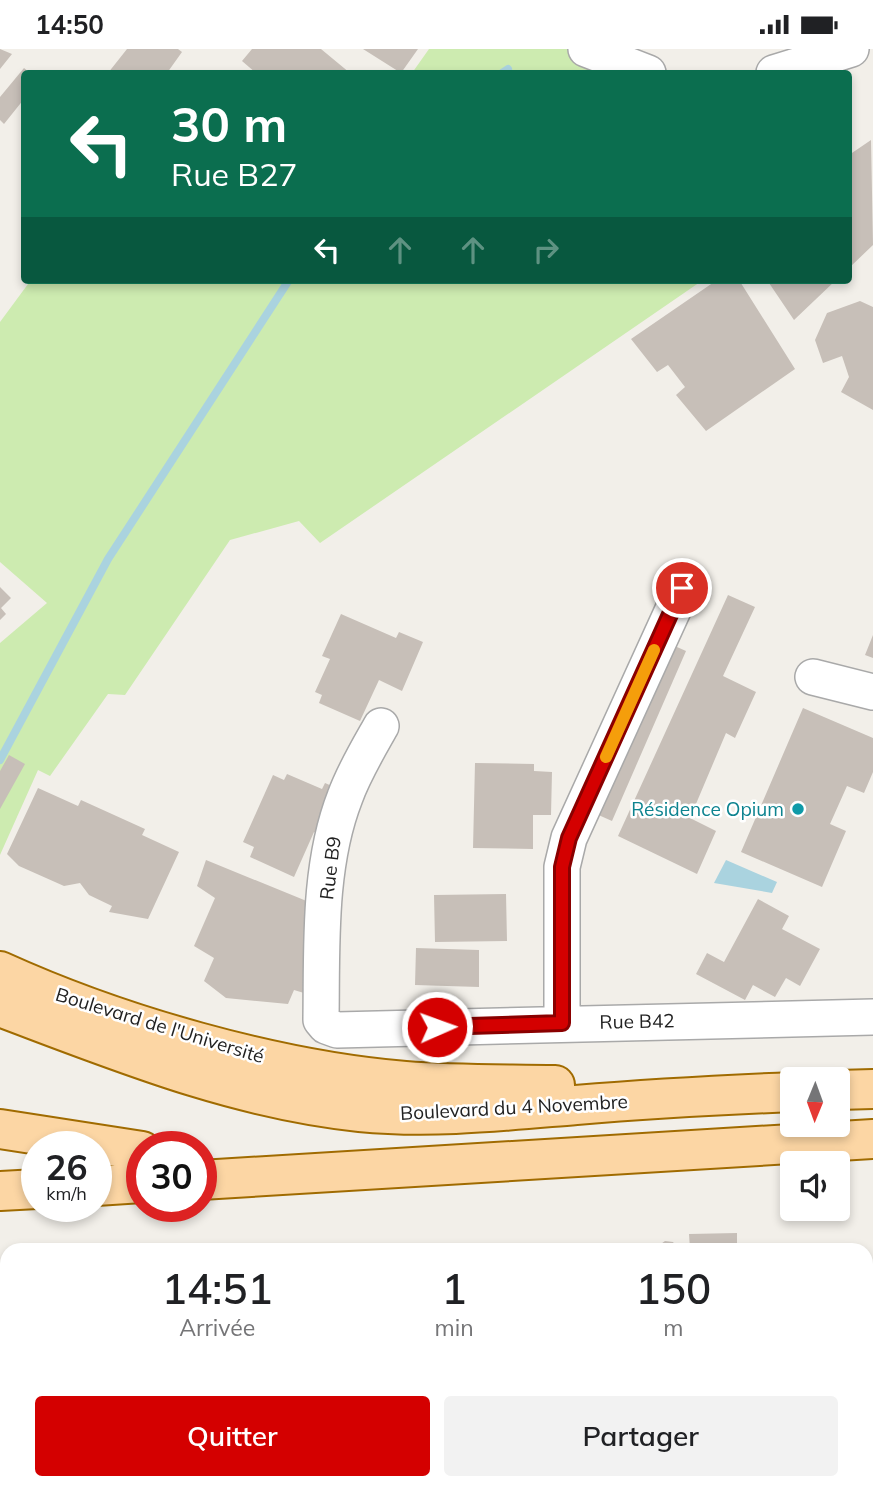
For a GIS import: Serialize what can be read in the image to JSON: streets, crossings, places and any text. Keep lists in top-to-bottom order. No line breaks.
{"streets":{"main road":["Boulevard de l'Université","Boulevard du 4 Novembre"],"street":["Rue B9","Rue B42"]},"crossings":[["Rue B9","Rue B42"]],"places":["Résidence Opium"],"north":"bottom","page":{"status":"14:50","turn":["30 m","Rue B27"],"speed":"26 km/h","limit":"30","eta":["14:51","Arrivée","1","min","150","m"],"buttons":["Quitter","Partager"]}}
